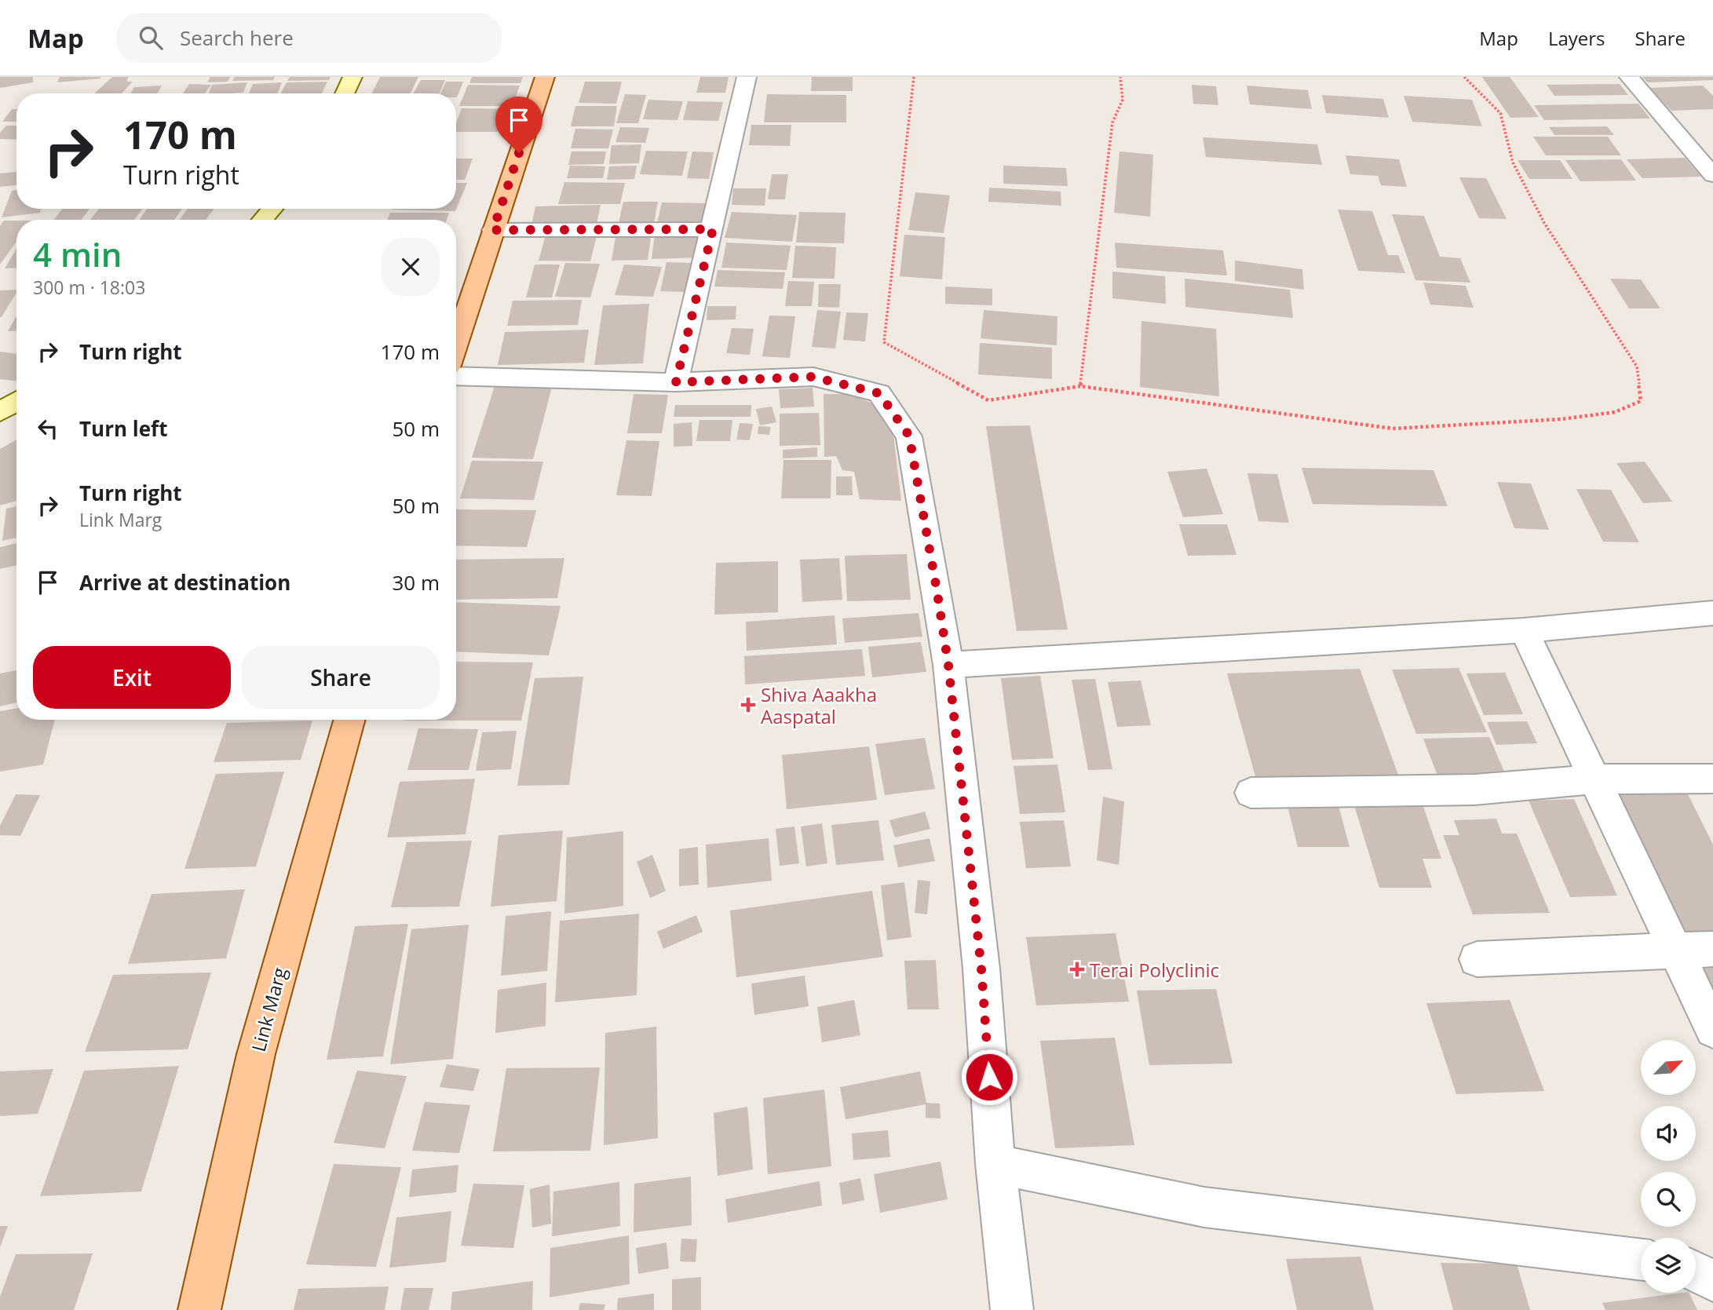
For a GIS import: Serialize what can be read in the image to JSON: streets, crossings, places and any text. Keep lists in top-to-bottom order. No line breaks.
{"streets":{"main road":["Link Marg"]},"places":{"health":["Shiva Aaakha Aaspatal","Terai Polyclinic"]},"north":"top right","page":{"header":"Map","search":"Search here","nav":["Map","Layers","Share"],"turn":["170 m","Turn right"],"heading":["4 min","300 m · 18:03"],"list":[{"name":"Turn right","value":"170 m"},{"name":"Turn left","value":"50 m"},{"name":"Turn right","note":"Link Marg","value":"50 m"},{"name":"Arrive at destination","value":"30 m"}],"buttons":["Exit","Share"]}}
